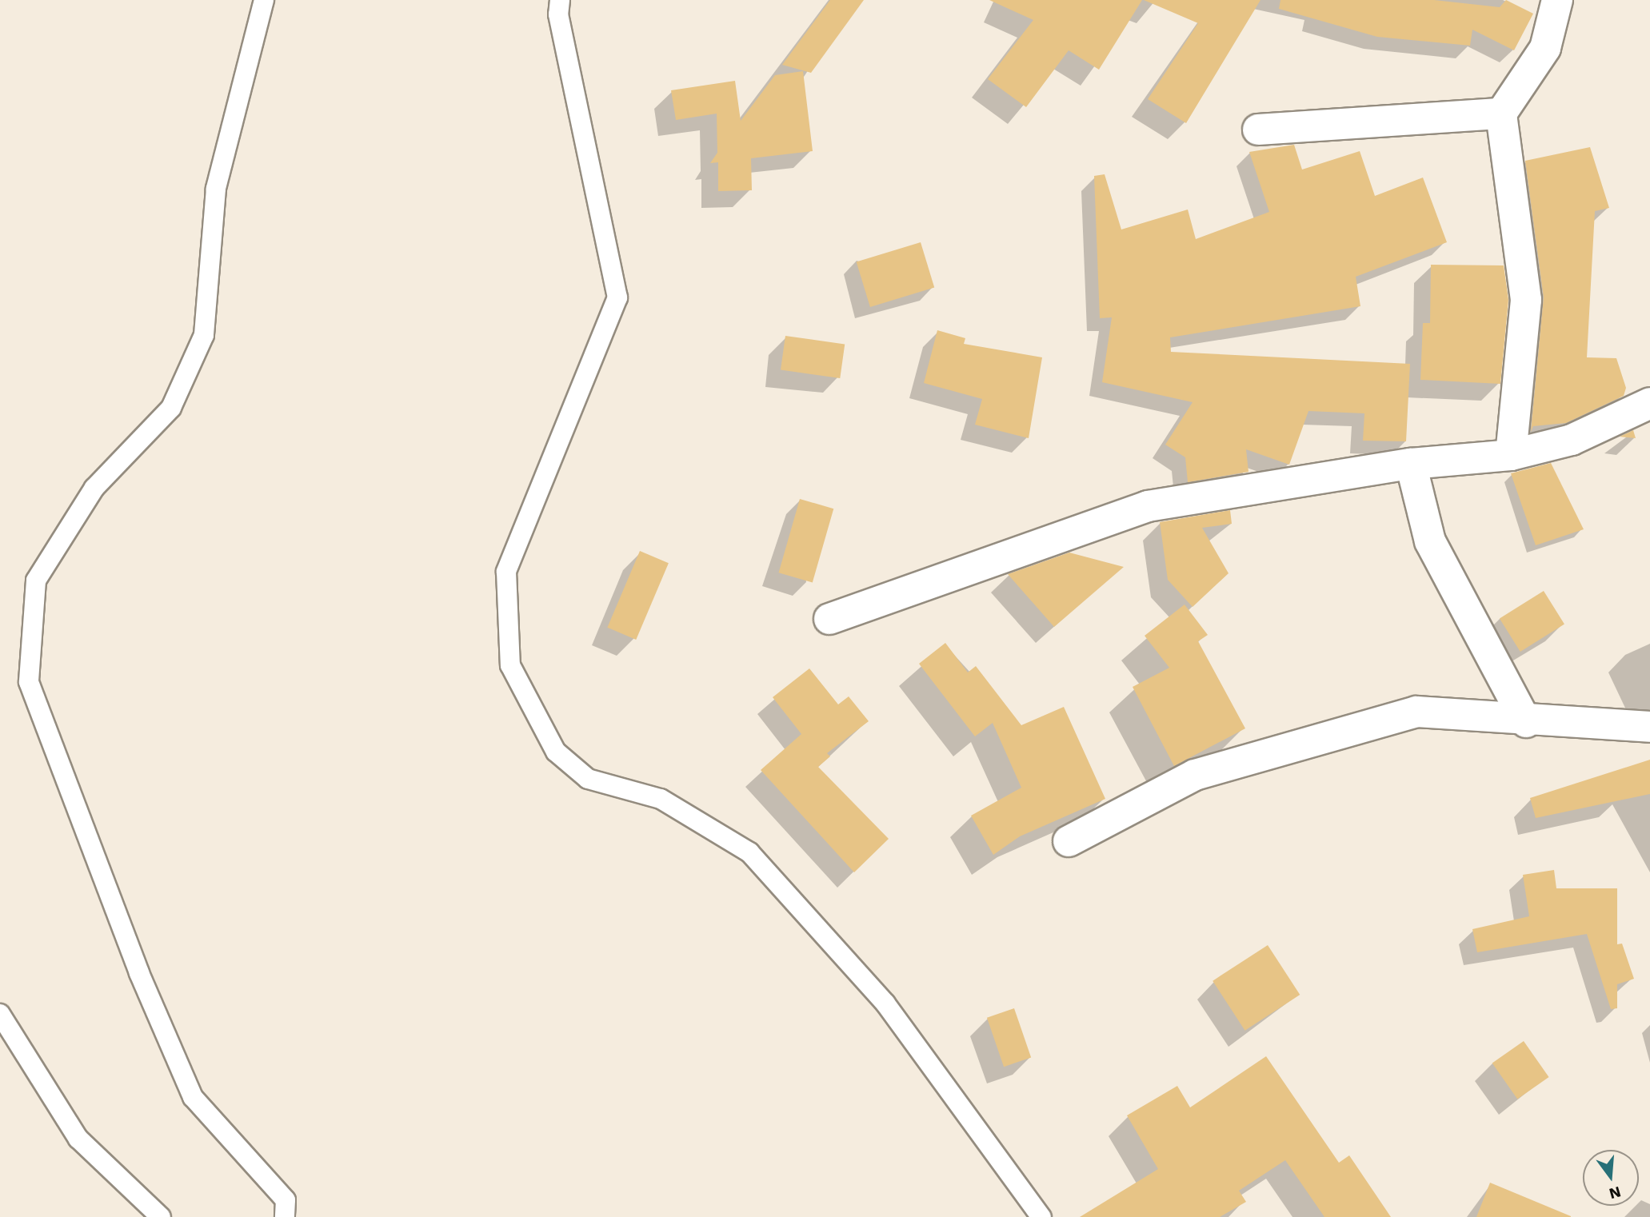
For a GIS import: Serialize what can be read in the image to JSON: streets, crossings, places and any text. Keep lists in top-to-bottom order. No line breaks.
{"north":"bottom"}
